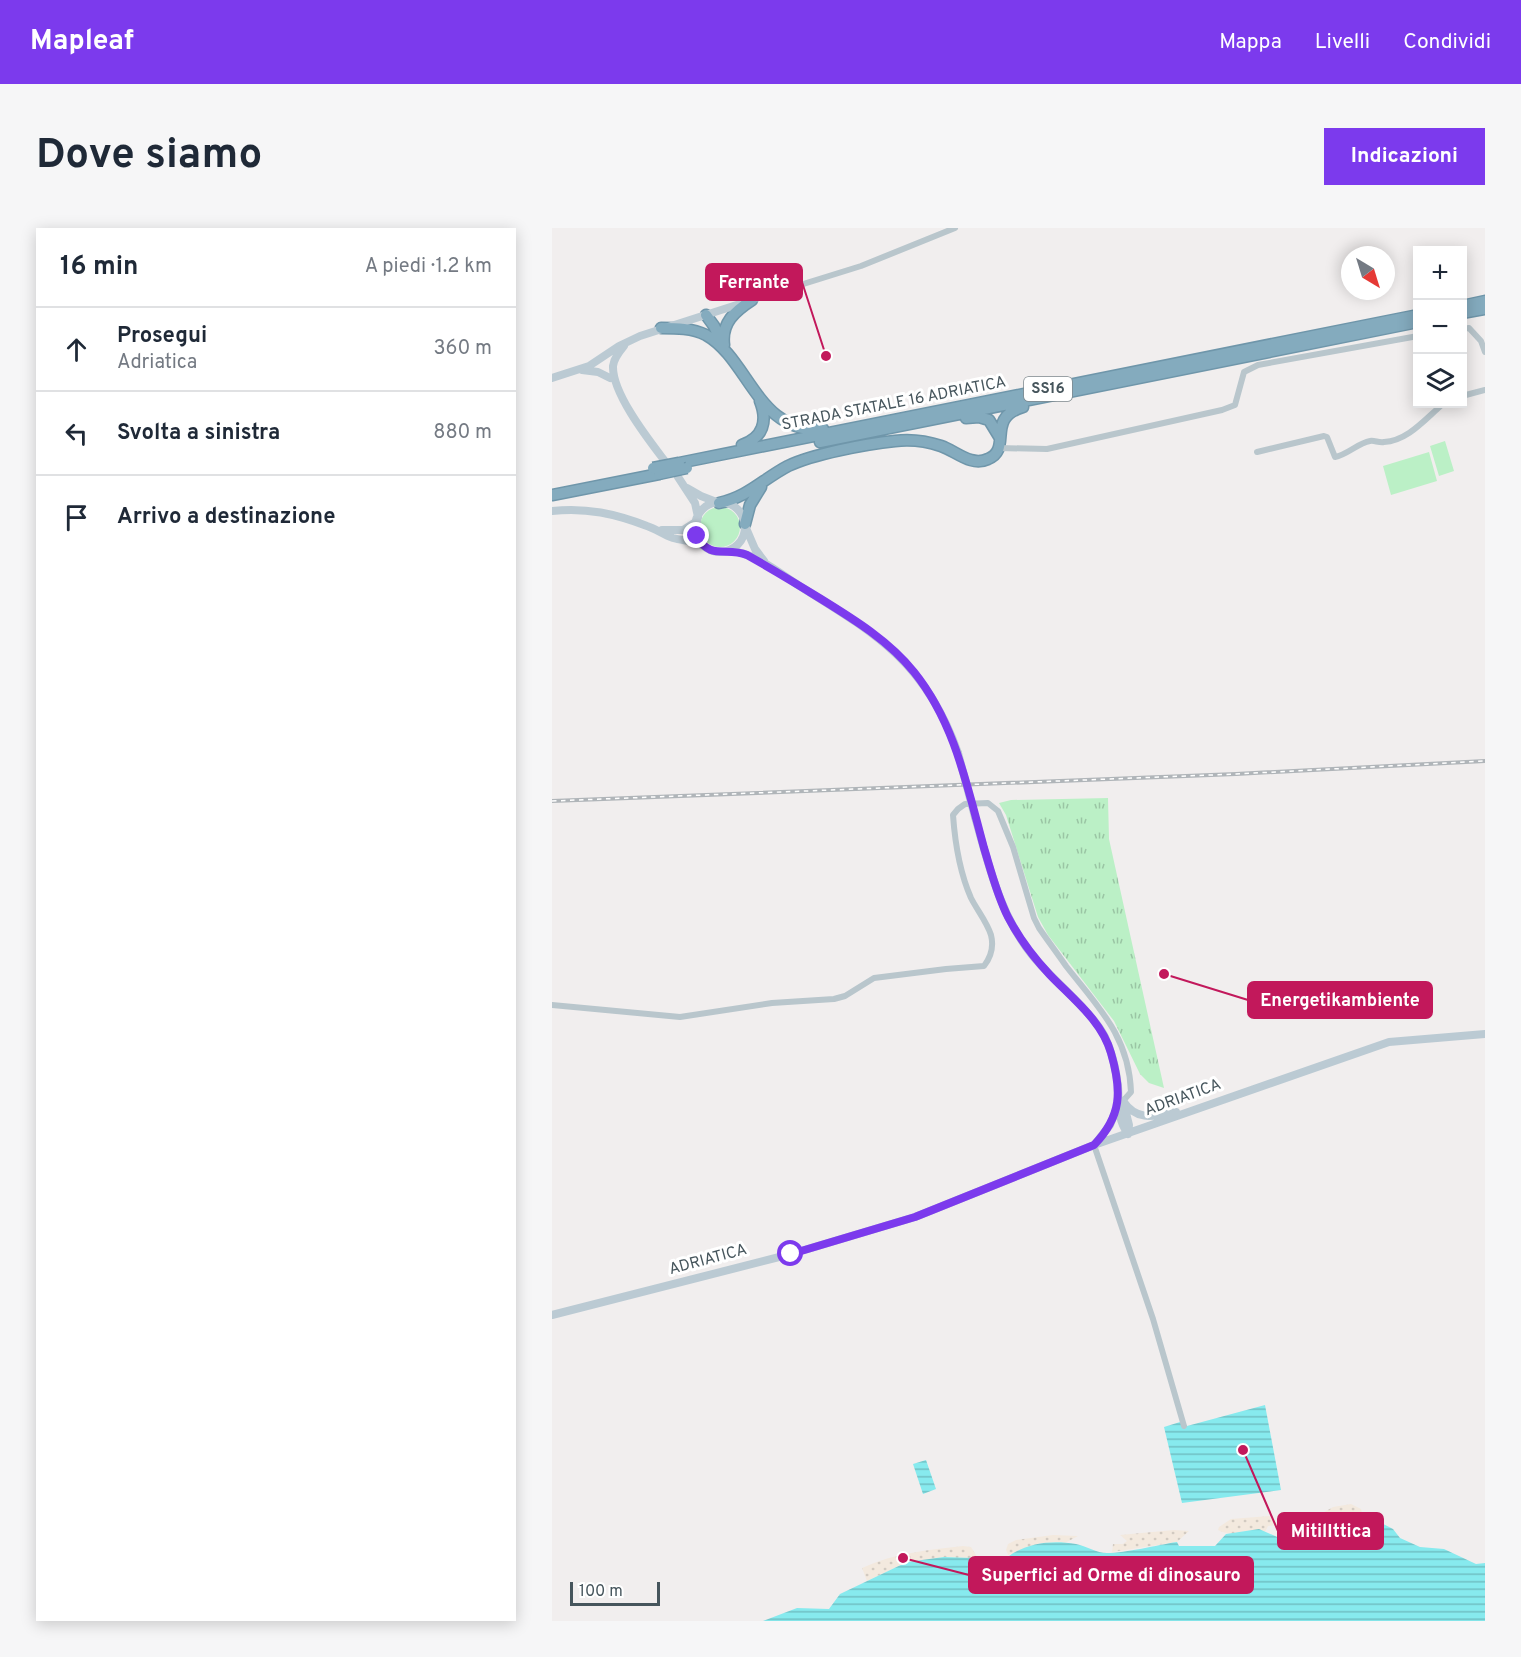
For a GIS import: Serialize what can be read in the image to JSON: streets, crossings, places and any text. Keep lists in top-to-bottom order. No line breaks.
{"streets":{"highway":["SS16","STRADA STATALE 16 ADRIATICA"],"street":["ADRIATICA"]},"crossings":[["SS16","STRADA STATALE 16 ADRIATICA"]],"places":["Ferrante","Energetikambiente","MitilIttica","Superfici ad Orme di dinosauro"],"scale_bar":"100 m","north":"bottom right","page":{"header":"Mapleaf","nav":["Mappa","Livelli","Condividi"],"buttons":"Indicazioni","title":"Dove siamo","heading":["16 min","A piedi · 1.2 km"],"map_buttons":["+","−"],"list":[["Prosegui","Adriatica","360 m"],["Svolta a sinistra","880 m"],"Arrivo a destinazione"],"scale":"100 m"}}
